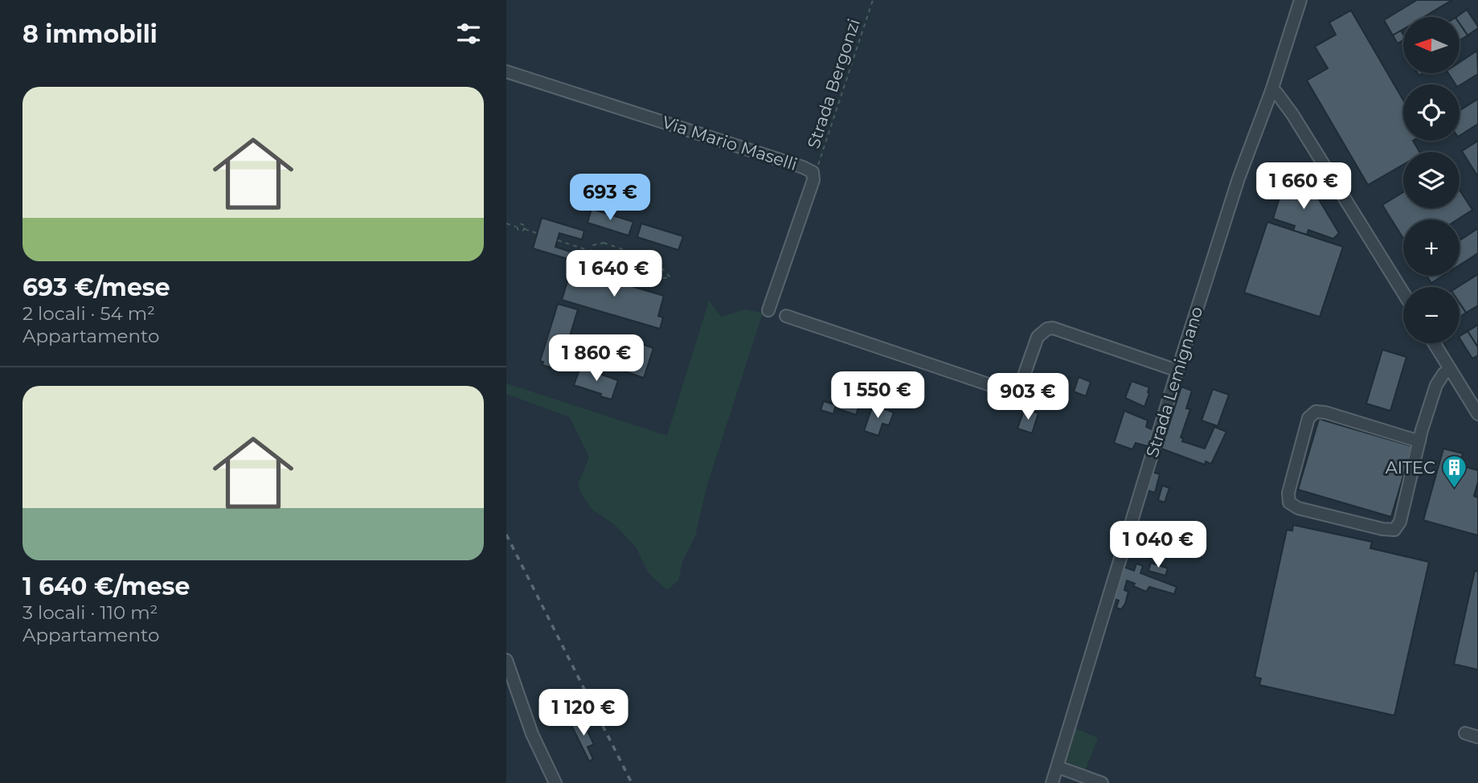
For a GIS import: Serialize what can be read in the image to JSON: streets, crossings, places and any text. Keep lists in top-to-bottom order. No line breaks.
{"streets":{"street":["Via Mario Maselli","Strada Lemignano"],"path":["Strada Bergonzi"]},"crossings":[["Strada Bergonzi","Via Mario Maselli"]],"places":{"building":["AITEC"]},"north":"left","page":{"heading":"8 immobili","map_buttons":["+","−"],"list":[{"name":"693 €/mese","note":"2 locali · 54 m² · Appartamento"},{"name":"1 640 €/mese","note":"3 locali · 110 m² · Appartamento"}],"price":["1 660 €","693 €","1 640 €","1 860 €","1 550 €","903 €","1 040 €","1 120 €"]}}
